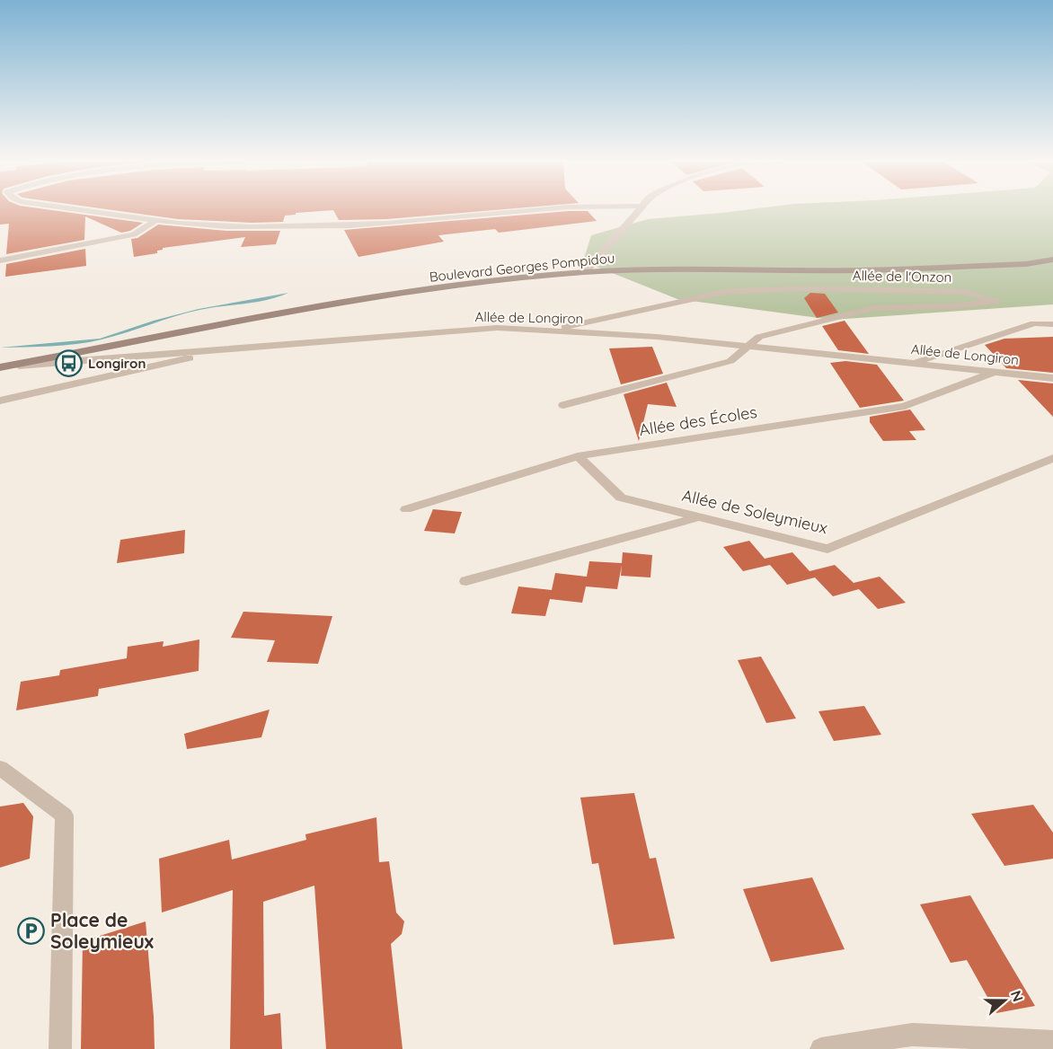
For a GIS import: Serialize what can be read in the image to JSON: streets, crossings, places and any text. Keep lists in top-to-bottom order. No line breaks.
{"streets":{"main road":["Boulevard Georges Pompidou"],"street":["Allée de l'Onzon","Allée de Longiron","Allée des Écoles","Allée de Soleymieux"]},"crossings":[["Boulevard Georges Pompidou","Allée de Longiron"],["Allée de l'Onzon","Allée de Longiron"],["Allée de Longiron","Allée des Écoles"],["Allée des Écoles","Allée de Soleymieux"]],"places":{"bus stop":["Longiron"],"parking":["Place de Soleymieux"]},"north":"right"}
